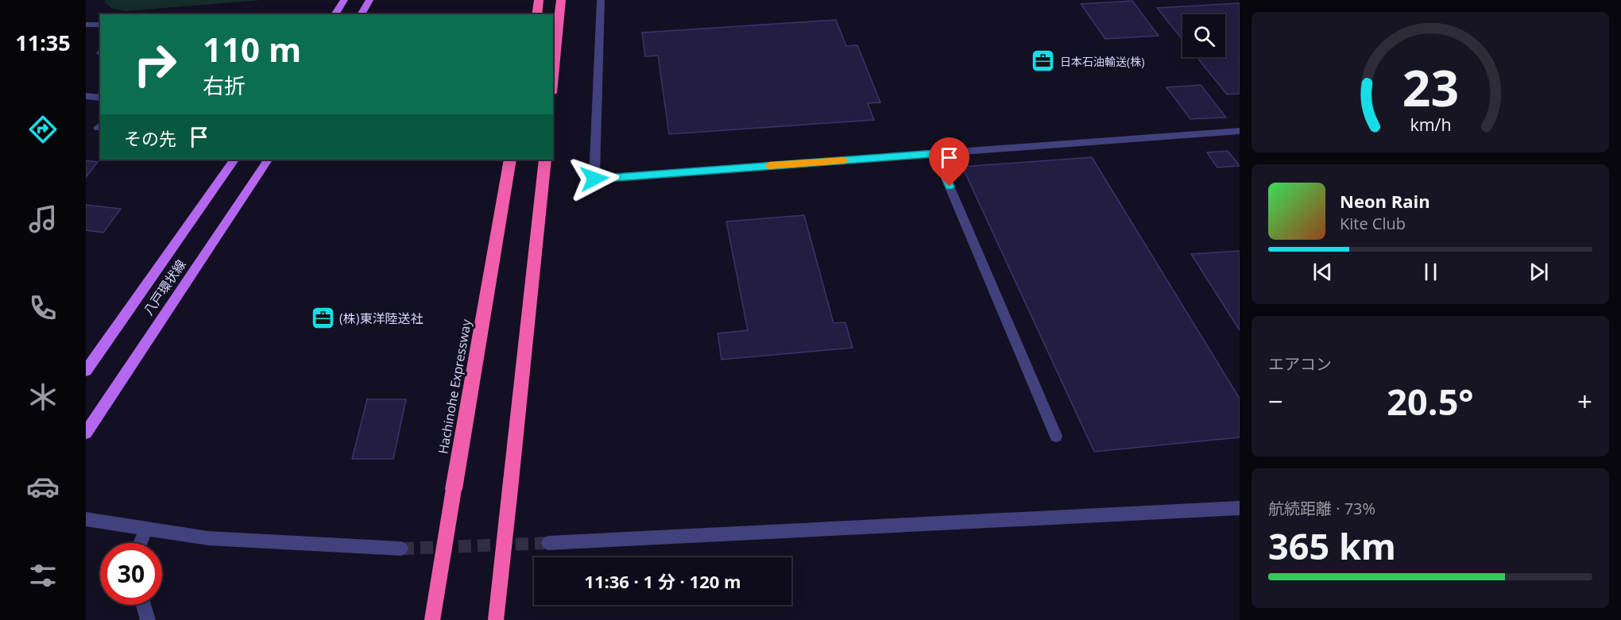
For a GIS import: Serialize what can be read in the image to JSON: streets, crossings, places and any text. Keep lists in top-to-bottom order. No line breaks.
{"streets":{"highway":["Hachinohe Expressway"],"main road":["八戸環状線"]},"places":{"office":["日本石油輸送(株)","(株)東洋陸送社"]},"page":{"tabs":"11:35","turn":["110 m","右折"],"then":"その先","song":["Neon Rain","Kite Club"],"tile":["エアコン",["航続距離 · 73%","365 km"]],"heat":["−","20.5°","+"],"limit":"30","trip":"11:36 · 1 分 · 120 m","gauge":["23","km/h"]}}
